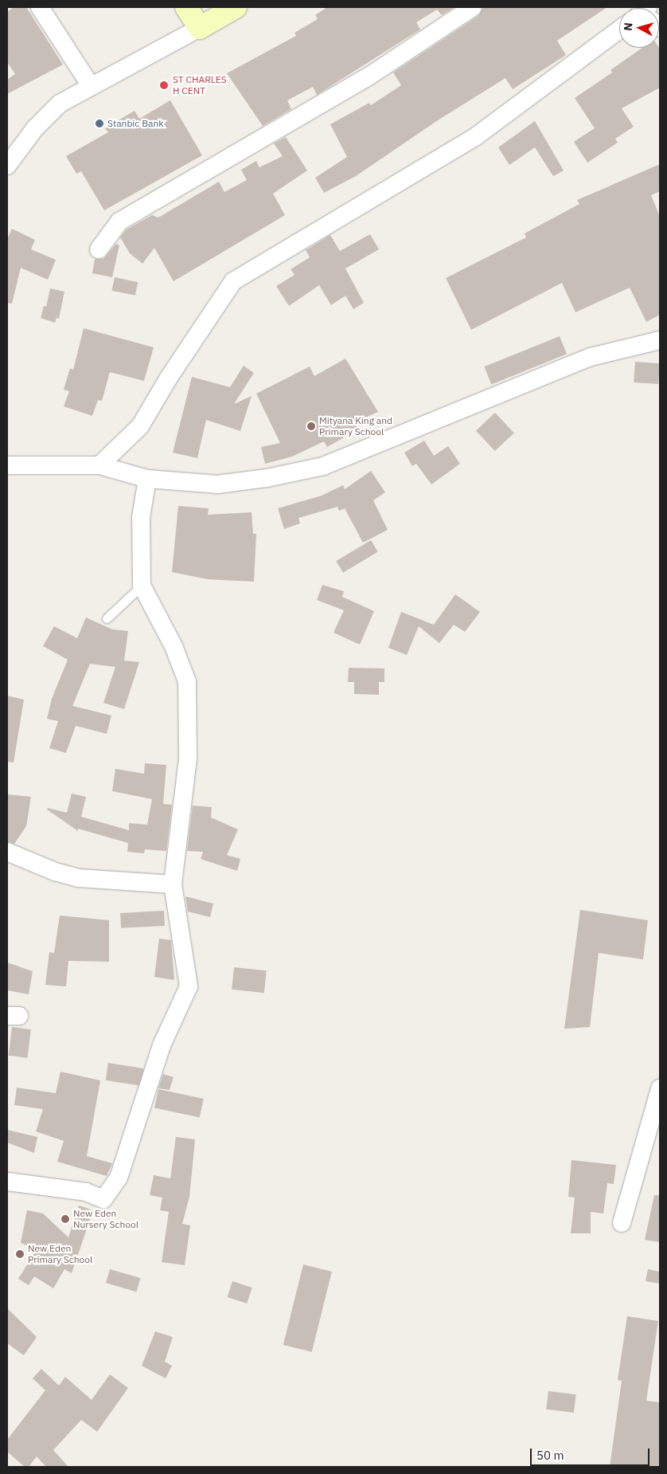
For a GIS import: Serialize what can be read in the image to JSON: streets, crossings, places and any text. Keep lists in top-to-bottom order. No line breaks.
{"places":["ST CHARLES H CENT","Stanbic Bank","Mityana King and Primary School","New Eden Nursery School","New Eden Primary School"],"scale_bar":"50 m","north":"left"}
